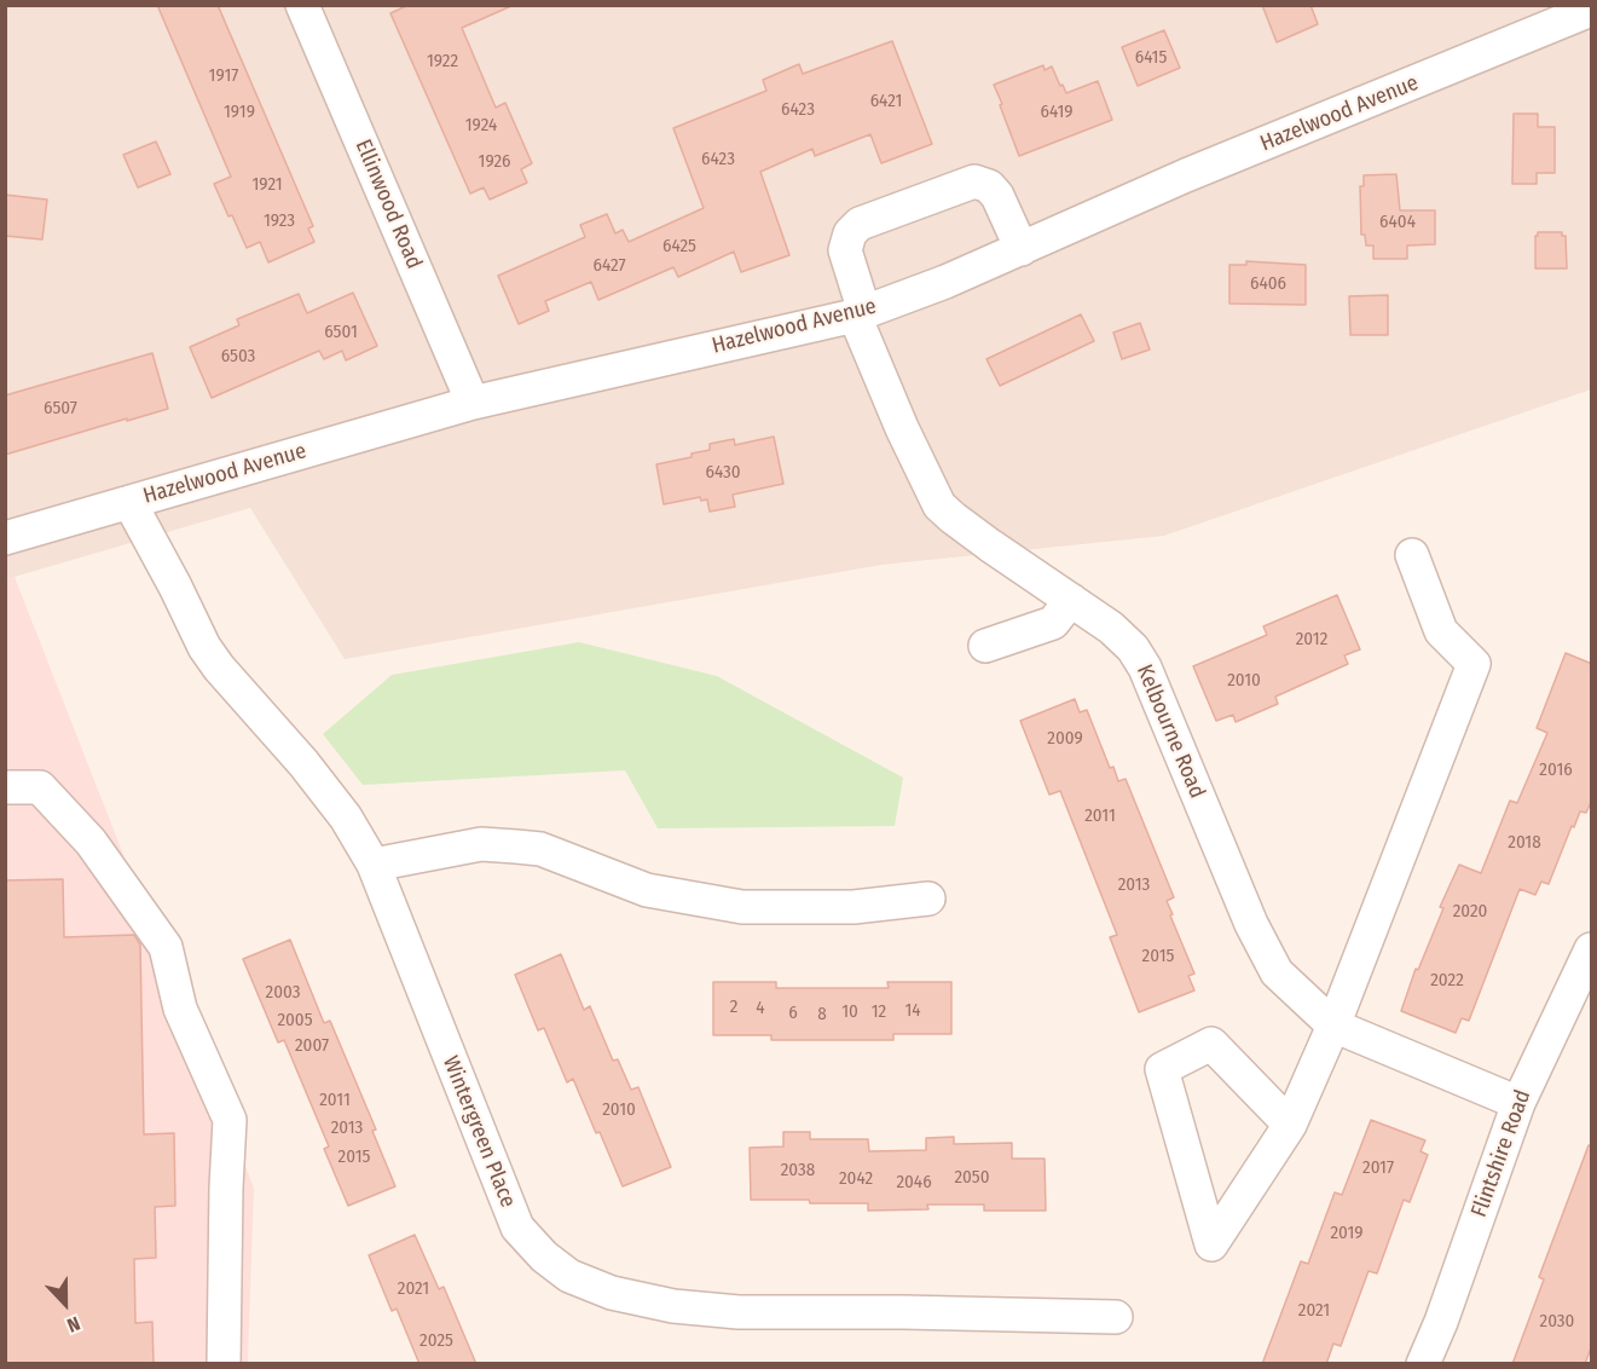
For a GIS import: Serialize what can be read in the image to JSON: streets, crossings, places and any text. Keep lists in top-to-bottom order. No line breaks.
{"streets":{"street":["Hazelwood Avenue","Ellinwood Road","Kelbourne Road","Wintergreen Place","Flintshire Road"]},"crossings":[["Hazelwood Avenue","Ellinwood Road"],["Hazelwood Avenue","Kelbourne Road"],["Hazelwood Avenue","Wintergreen Place"],["Kelbourne Road","Flintshire Road"]],"house_numbers":["6415","1922","1917","6421","6423","1919","6419","1924","6423","1926","1921","1923","6404","6425","6427","6406","6501","6503","6507","6430","2012","2010","2009","2016","2011","2018","2013","2020","2015","2022","2003","2","4","14","10","12","6","8","2005","2007","2011","2010","2013","2015","2017","2038","2050","2042","2046","2019","2021","2021","2030","2025"],"north":"bottom"}
